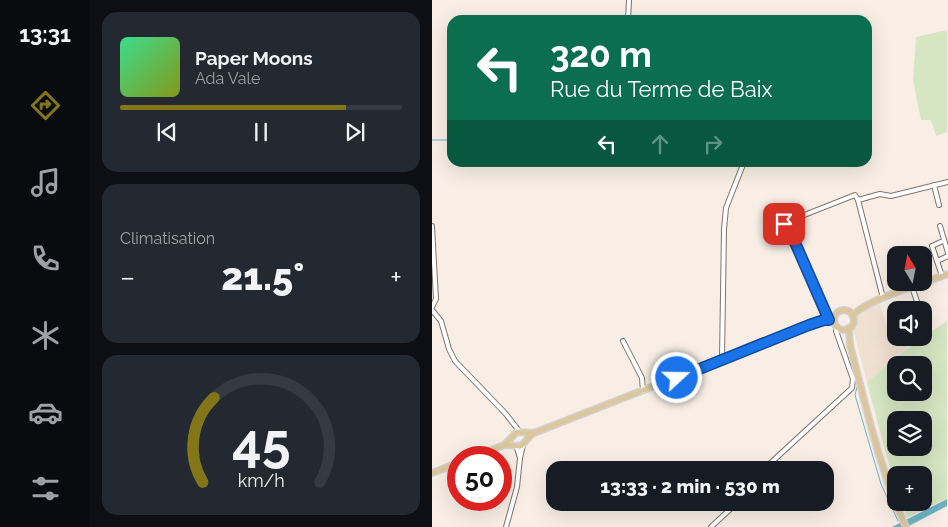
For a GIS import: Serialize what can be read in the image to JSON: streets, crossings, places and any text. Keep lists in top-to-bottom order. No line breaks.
{"north":"top","page":{"tabs":"13:31","turn":["320 m","Rue du Terme de Baix"],"song":["Paper Moons","Ada Vale"],"tile":"Climatisation","map_buttons":"+","heat":["−","21.5°","+"],"limit":"50","trip":"13:33 · 2 min · 530 m","gauge":["45","km/h"]}}
